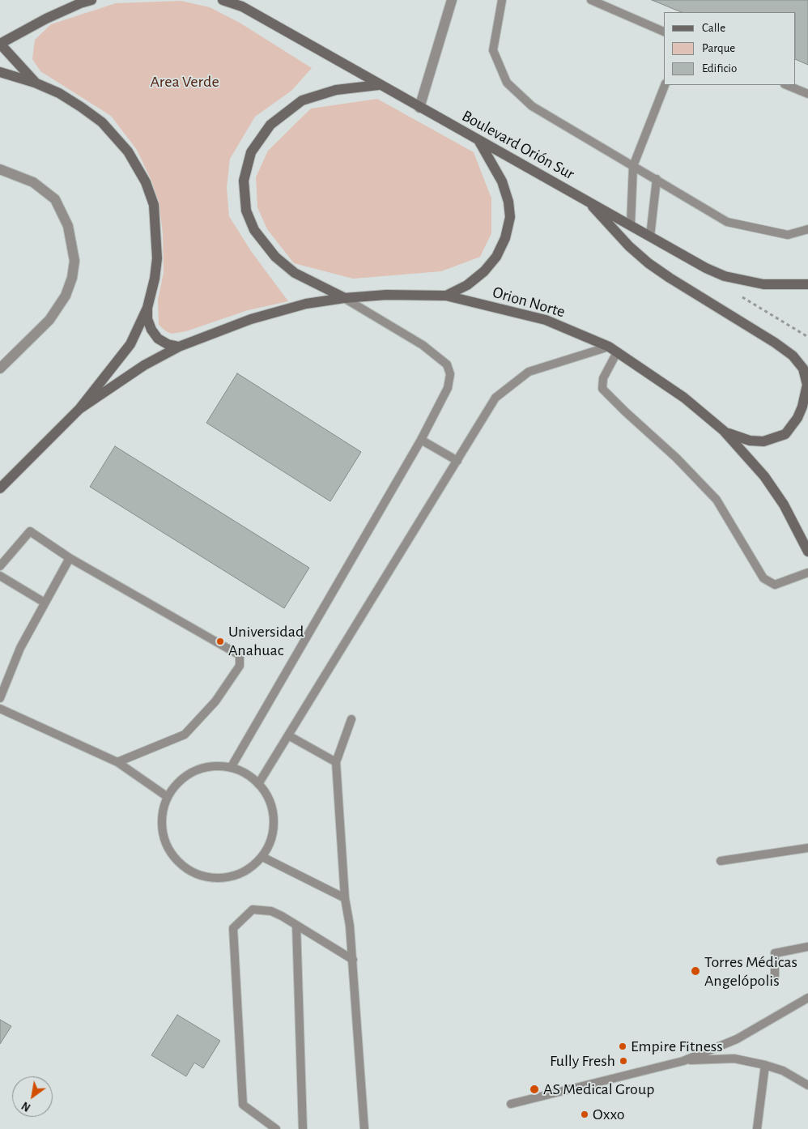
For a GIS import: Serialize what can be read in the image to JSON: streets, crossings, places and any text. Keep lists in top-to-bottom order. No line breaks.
{"streets":{"street":["Boulevard Orión Sur","Orion Norte"]},"parks":["Area Verde"],"places":["Universidad Anahuac","Torres Médicas Angelópolis","Empire Fitness","Fully Fresh","AS Medical Group","Oxxo"],"legend":["Calle","Parque","Edificio"],"north":"bottom left"}
